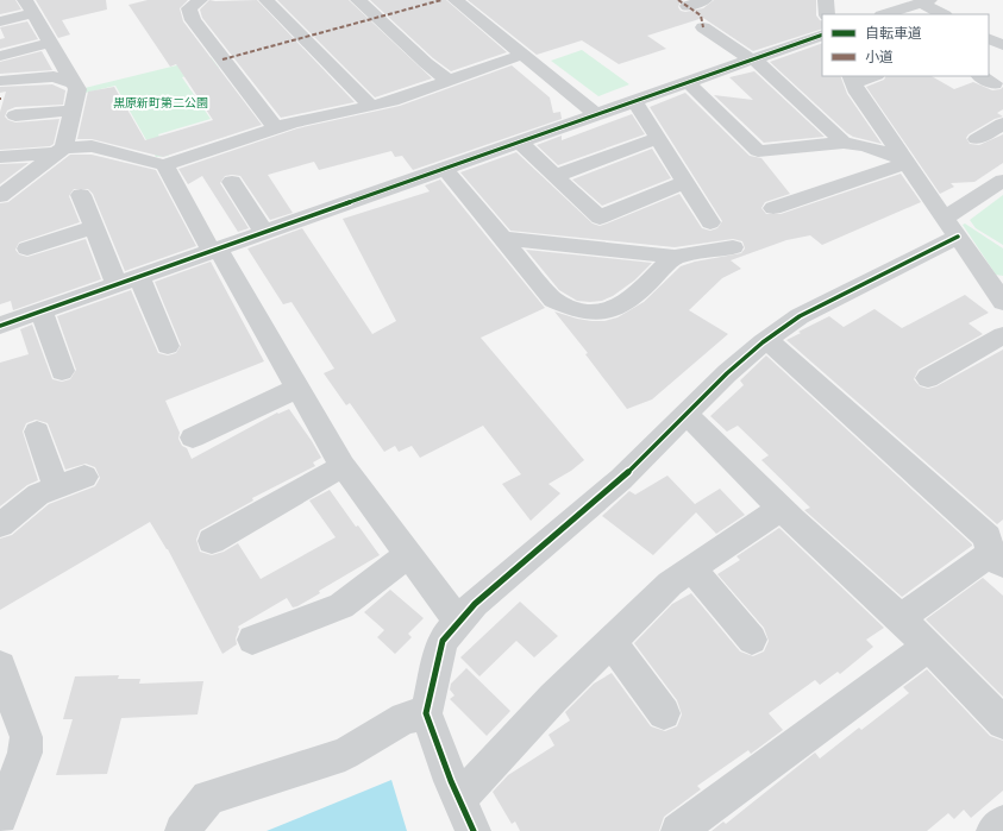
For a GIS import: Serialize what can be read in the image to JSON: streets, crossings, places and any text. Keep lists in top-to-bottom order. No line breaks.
{"parks":["黒原新町第二公園"],"legend":["自転車道","小道"]}
